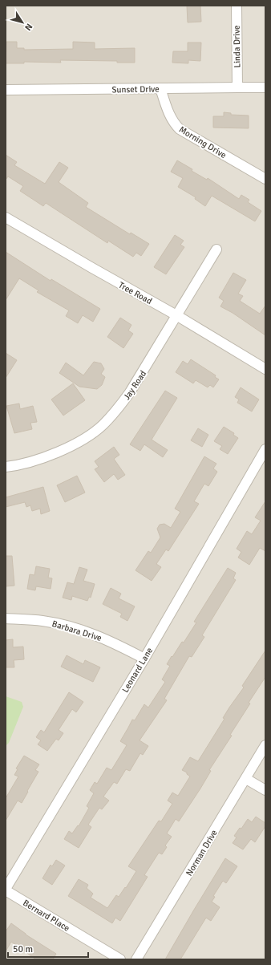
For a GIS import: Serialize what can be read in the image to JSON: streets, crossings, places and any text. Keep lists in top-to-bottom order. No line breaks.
{"streets":{"street":["Linda Drive","Sunset Drive","Morning Drive","Tree Road","Jay Road","Barbara Drive","Leonard Lane","Norman Drive","Bernard Place"]},"crossings":[["Linda Drive","Sunset Drive"],["Sunset Drive","Morning Drive"],["Tree Road","Jay Road"],["Barbara Drive","Leonard Lane"],["Leonard Lane","Bernard Place"]],"scale_bar":"50 m","north":"bottom right"}
